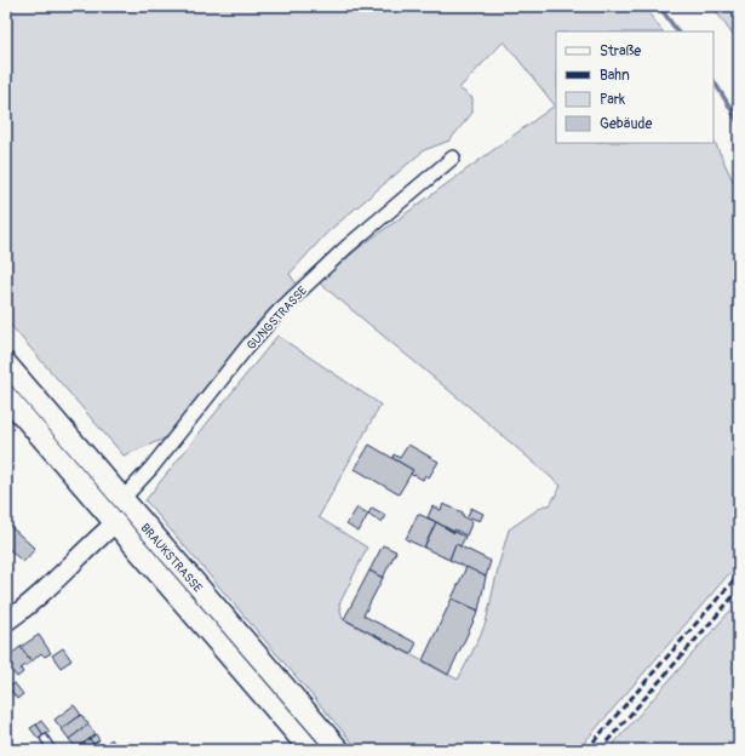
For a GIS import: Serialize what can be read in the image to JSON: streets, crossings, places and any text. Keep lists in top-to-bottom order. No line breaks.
{"streets":{"main road":["BRAUKSTRASSE"],"street":["GUNGSTRASSE"]},"crossings":[["GUNGSTRASSE","BRAUKSTRASSE"]],"legend":["Straße","Bahn","Park","Gebäude"]}
